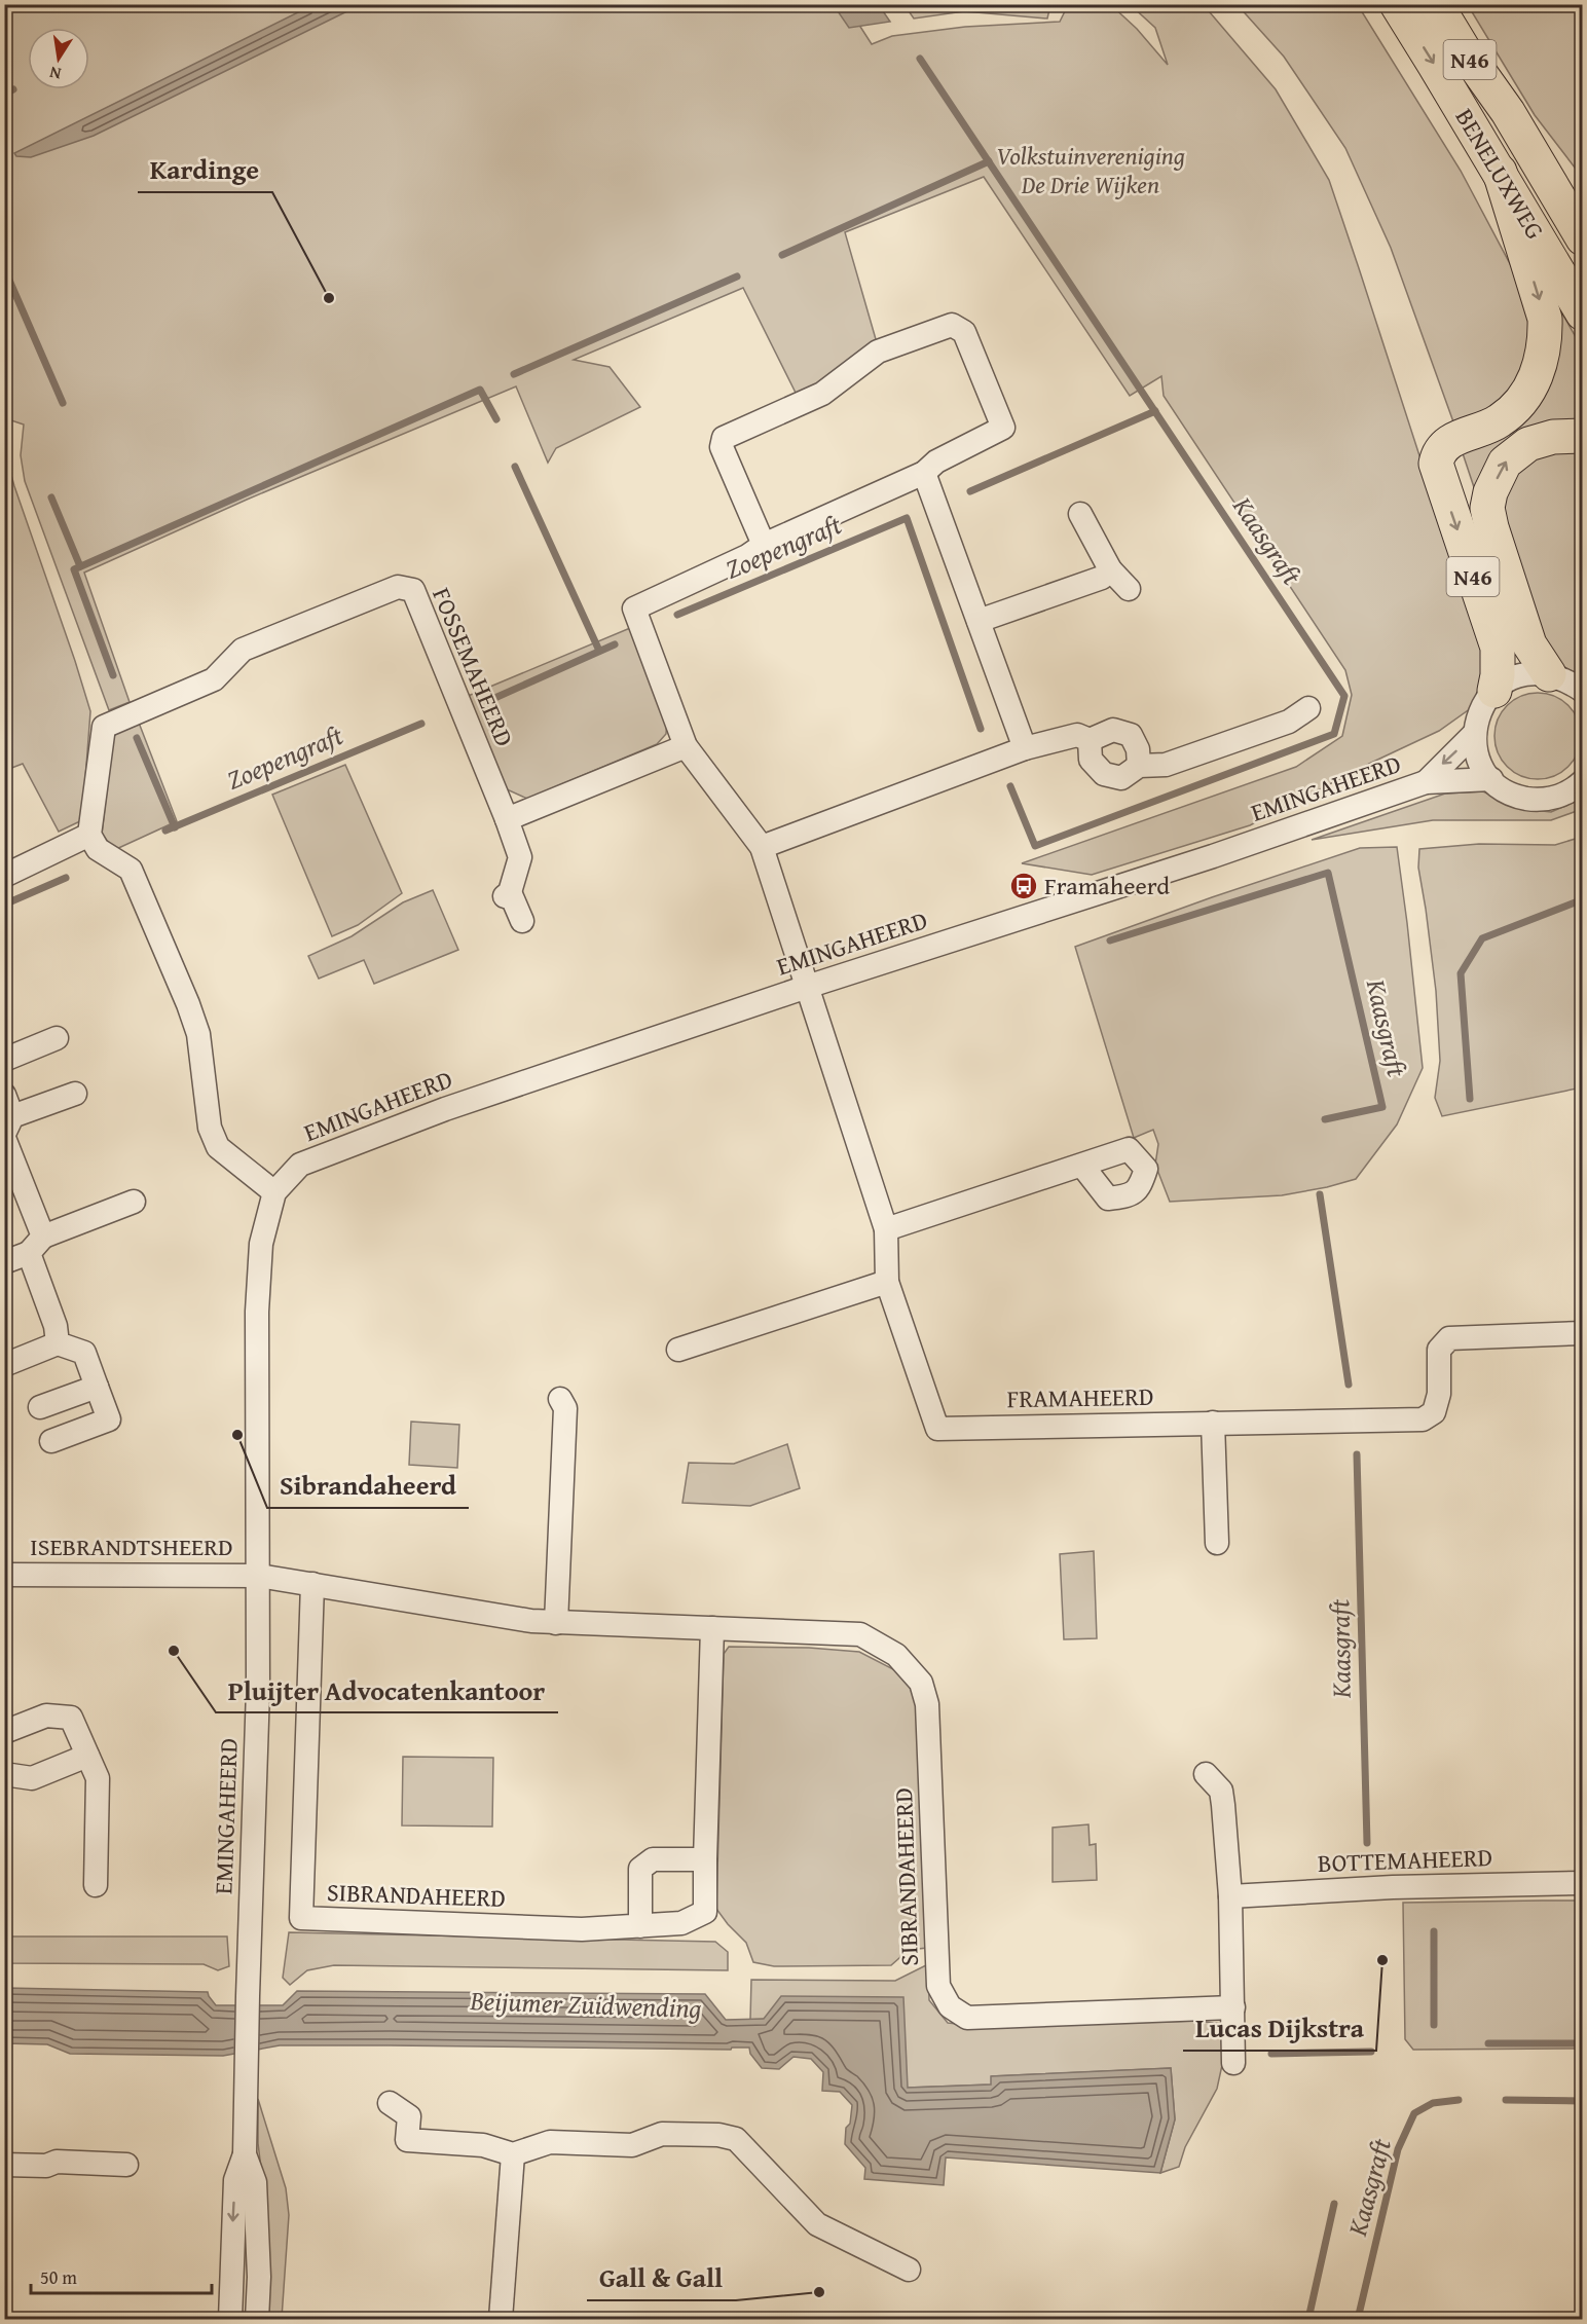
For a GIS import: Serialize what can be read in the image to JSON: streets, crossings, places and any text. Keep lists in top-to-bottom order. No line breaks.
{"streets":{"highway":["N46","BENELUXWEG"],"street":["FOSSEMAHEERD","EMINGAHEERD","FRAMAHEERD","ISEBRANDTSHEERD","BOTTEMAHEERD","SIBRANDAHEERD"]},"crossings":[["N46","BENELUXWEG"],["EMINGAHEERD","FRAMAHEERD"],["EMINGAHEERD","ISEBRANDTSHEERD"],["EMINGAHEERD","SIBRANDAHEERD"],["ISEBRANDTSHEERD","SIBRANDAHEERD"]],"water":["Kaasgraft","Zoepengraft","Beijumer Zuidwending"],"parks":["Volkstuinvereniging De Drie Wijken"],"places":{"other":["Kardinge","Sibrandaheerd","Pluijter Advocatenkantoor","Lucas Dijkstra","Gall & Gall"],"bus stop":["Framaheerd"]},"scale_bar":"50 m","north":"bottom"}
